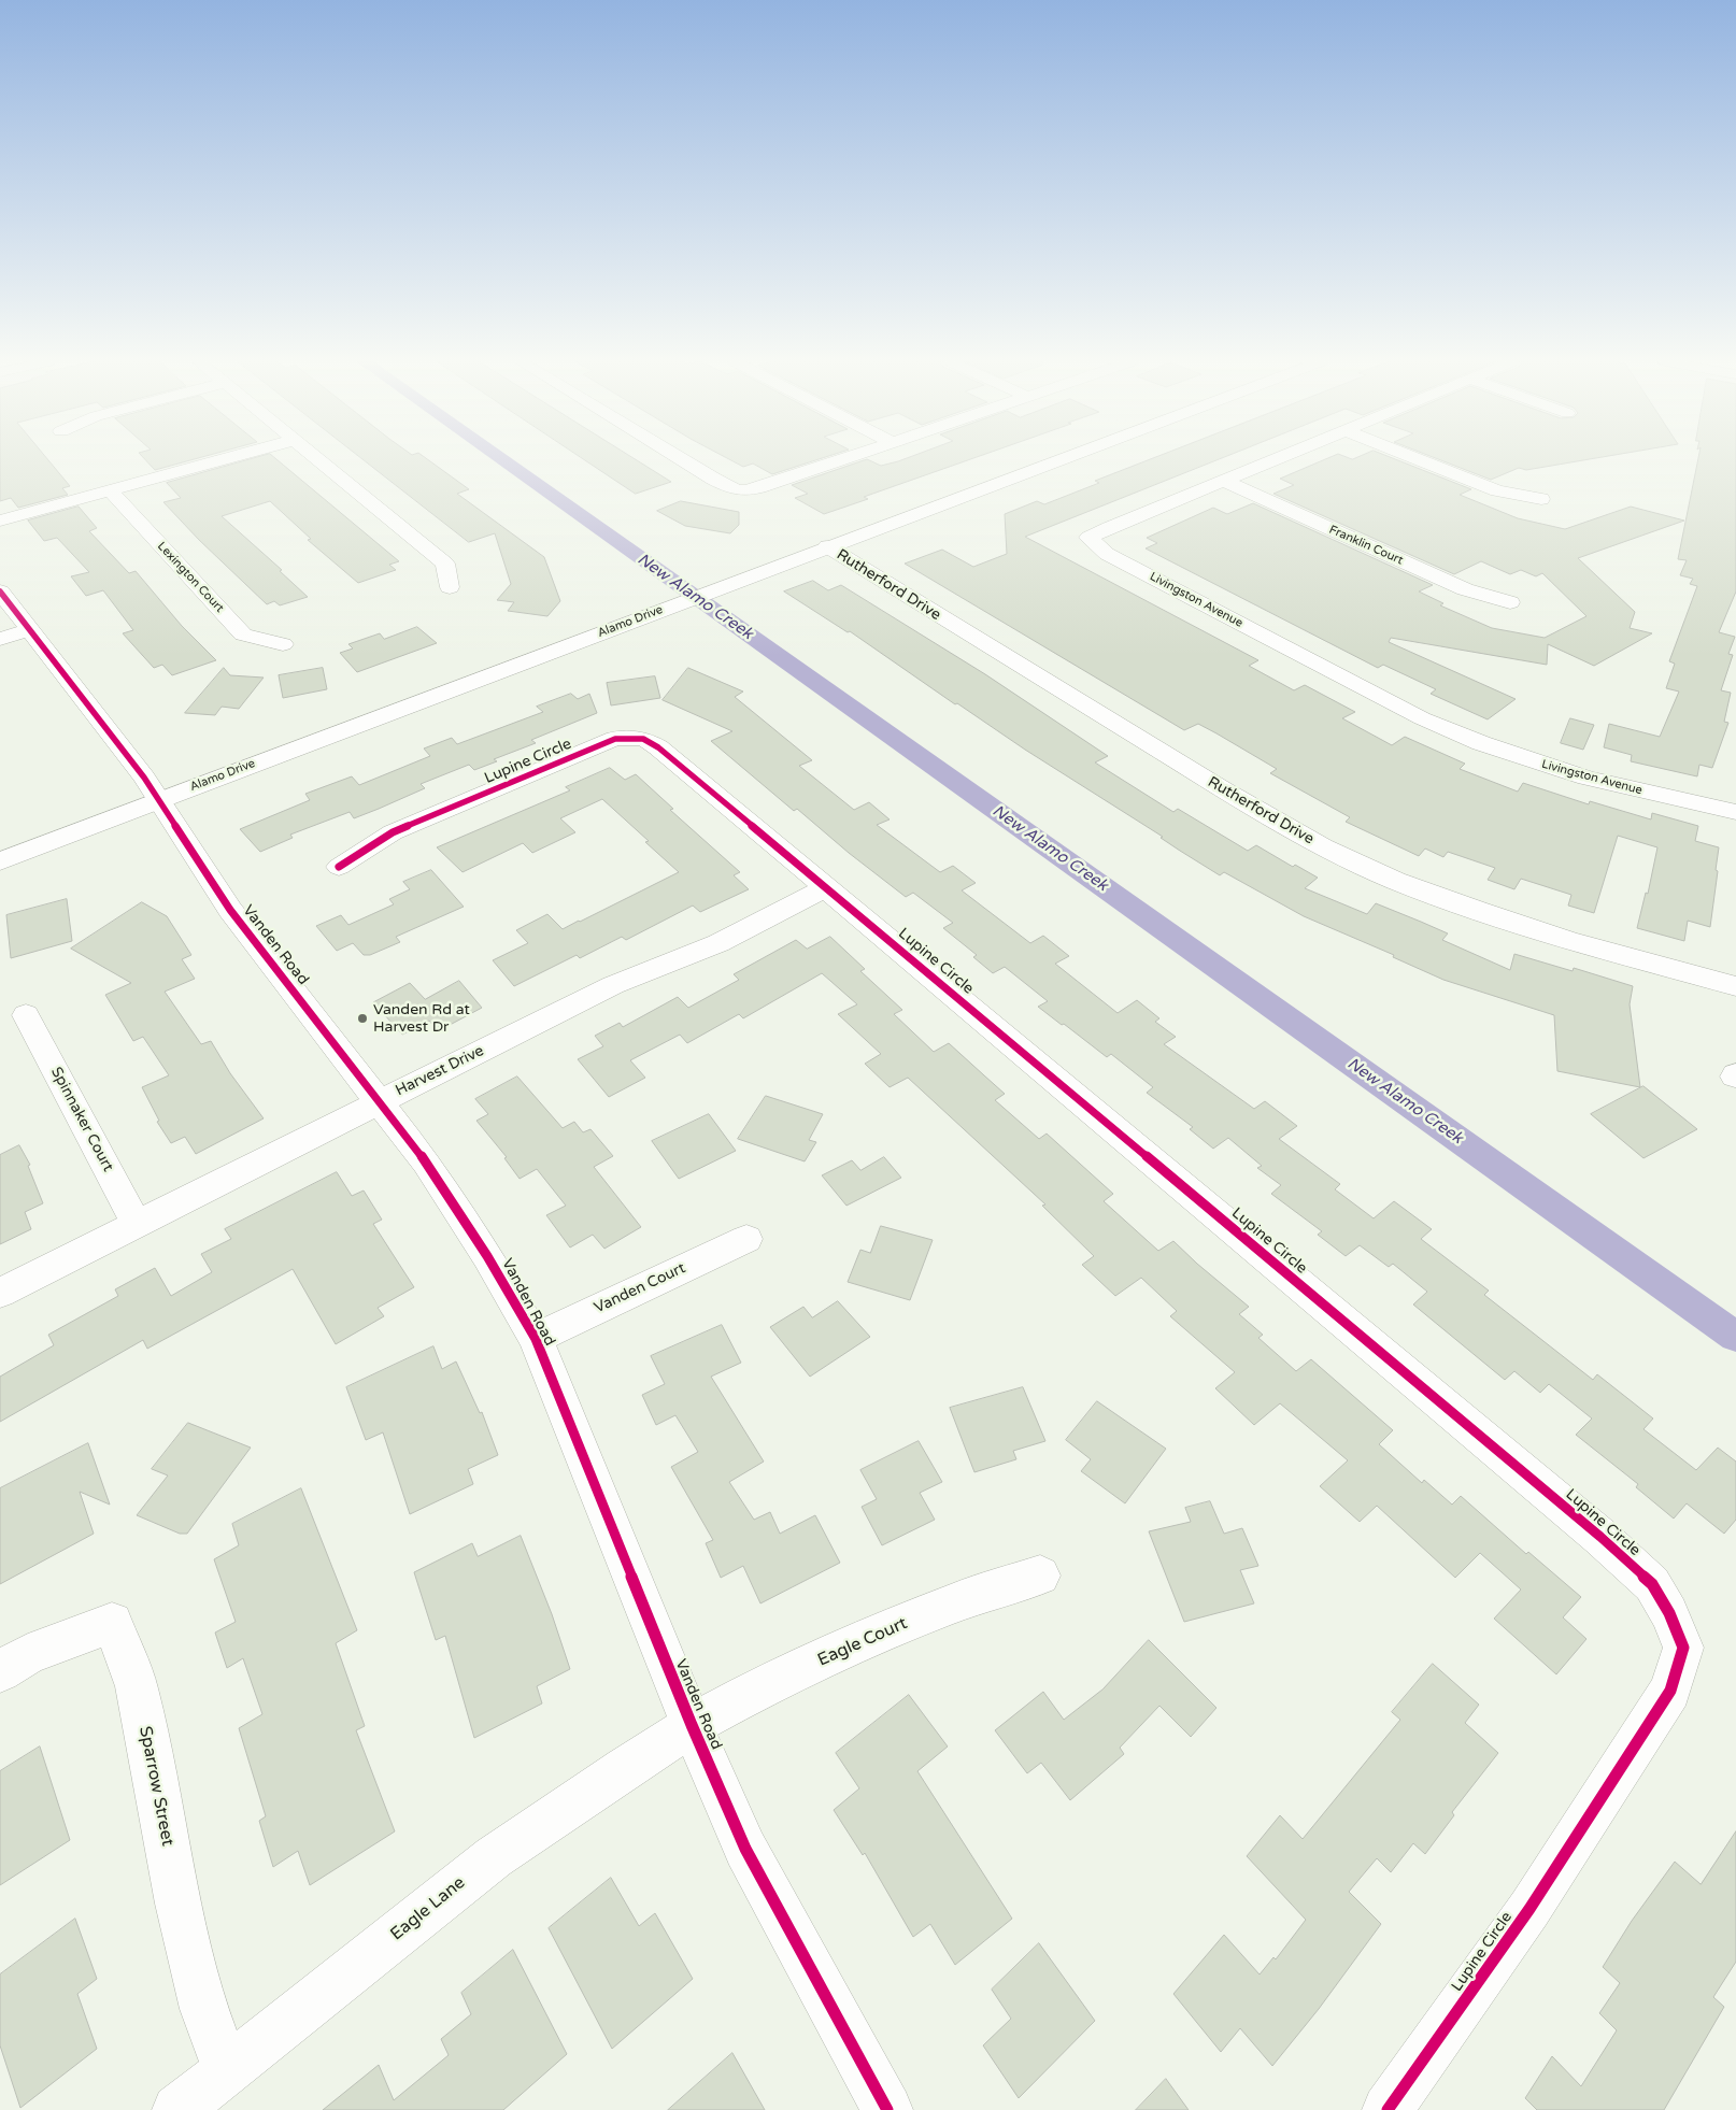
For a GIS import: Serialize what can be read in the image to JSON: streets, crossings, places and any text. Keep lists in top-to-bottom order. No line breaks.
{"streets":{"street":["Franklin Court","Lexington Court","Rutherford Drive","Livingston Avenue","Alamo Drive","Lupine Circle","Vanden Road","Harvest Drive","Spinnaker Court","Vanden Court","Eagle Court","Sparrow Street","Eagle Lane"]},"crossings":[["Franklin Court","Livingston Avenue"],["Rutherford Drive","Alamo Drive"],["Alamo Drive","Vanden Road"],["Lupine Circle","Harvest Drive"],["Vanden Road","Harvest Drive"],["Vanden Road","Vanden Court"],["Vanden Road","Eagle Court"],["Vanden Road","Eagle Lane"],["Harvest Drive","Spinnaker Court"],["Eagle Court","Eagle Lane"],["Sparrow Street","Eagle Lane"]],"water":["New Alamo Creek"],"places":["Vanden Rd at Harvest Dr"]}
